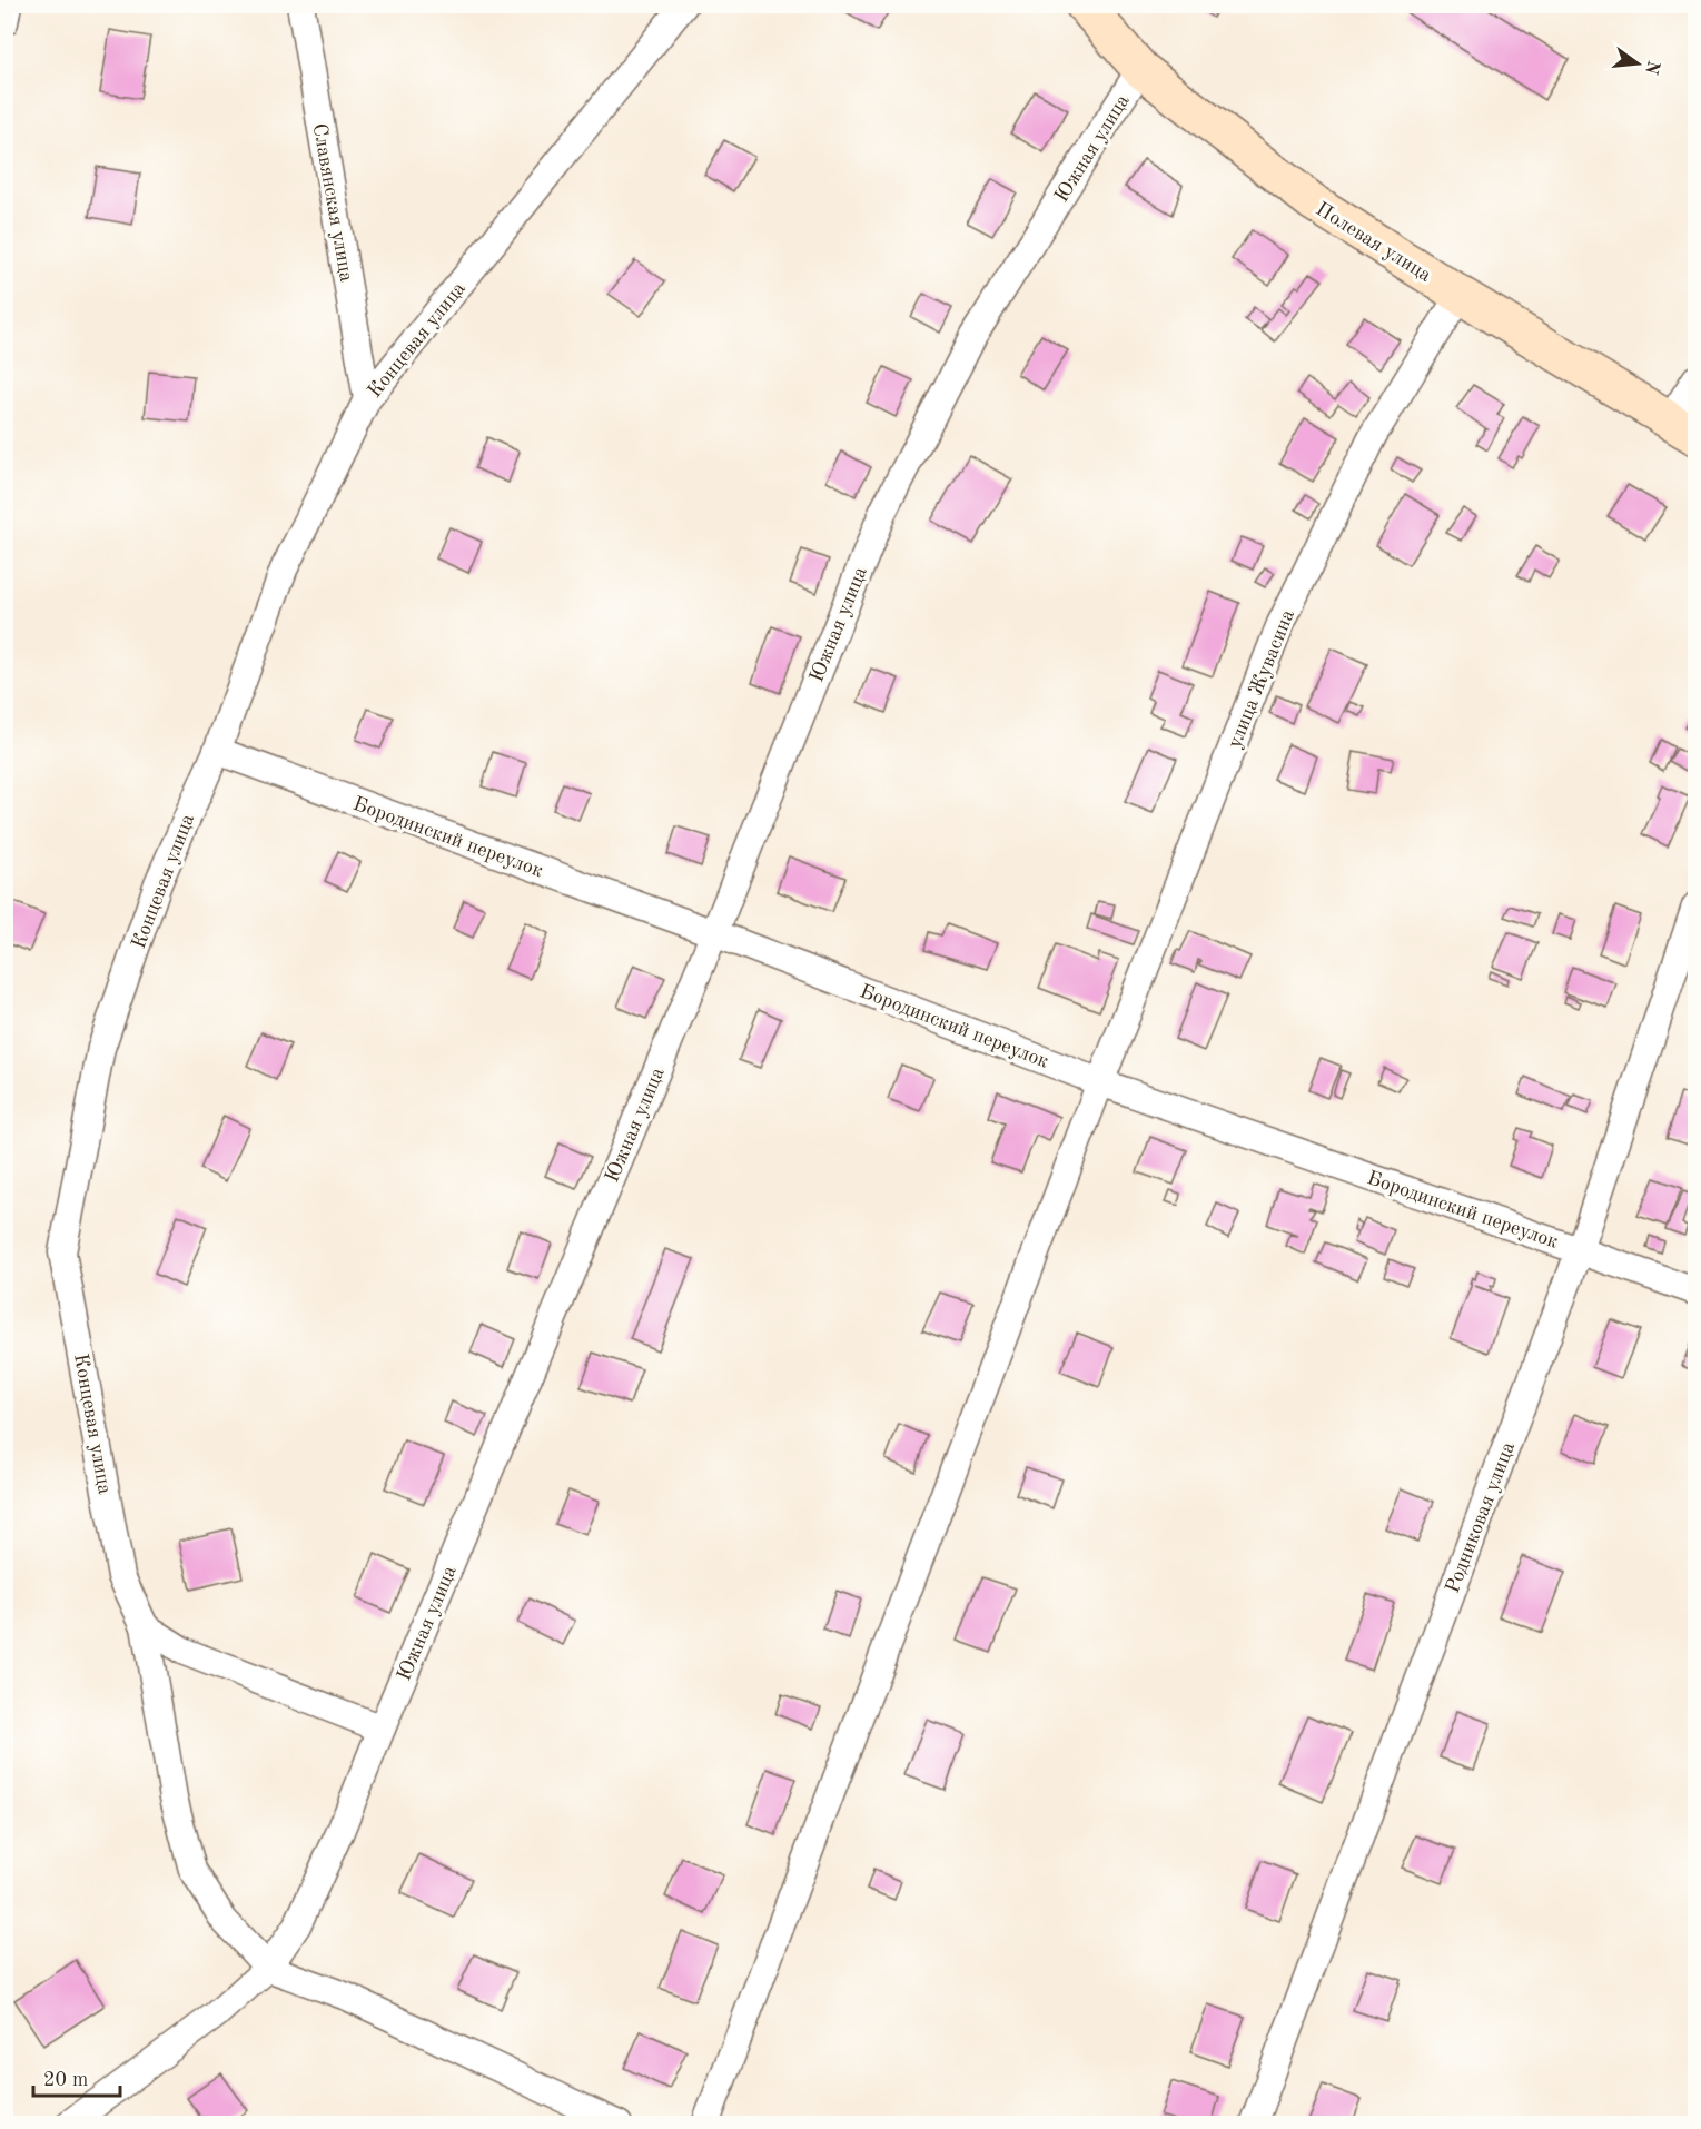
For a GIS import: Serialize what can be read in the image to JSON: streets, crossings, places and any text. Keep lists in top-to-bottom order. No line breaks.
{"streets":{"street":["Южная улица","Славянская улица","Полевая улица","Концевая улица","улица Жувасина","Бородинский переулок","Родниковая улица"]},"crossings":[["Южная улица","Полевая улица"],["Южная улица","Концевая улица"],["Южная улица","Бородинский переулок"],["Славянская улица","Концевая улица"],["Полевая улица","улица Жувасина"],["Концевая улица","Бородинский переулок"],["улица Жувасина","Бородинский переулок"],["Бородинский переулок","Родниковая улица"]],"scale_bar":"20 m","north":"right"}
